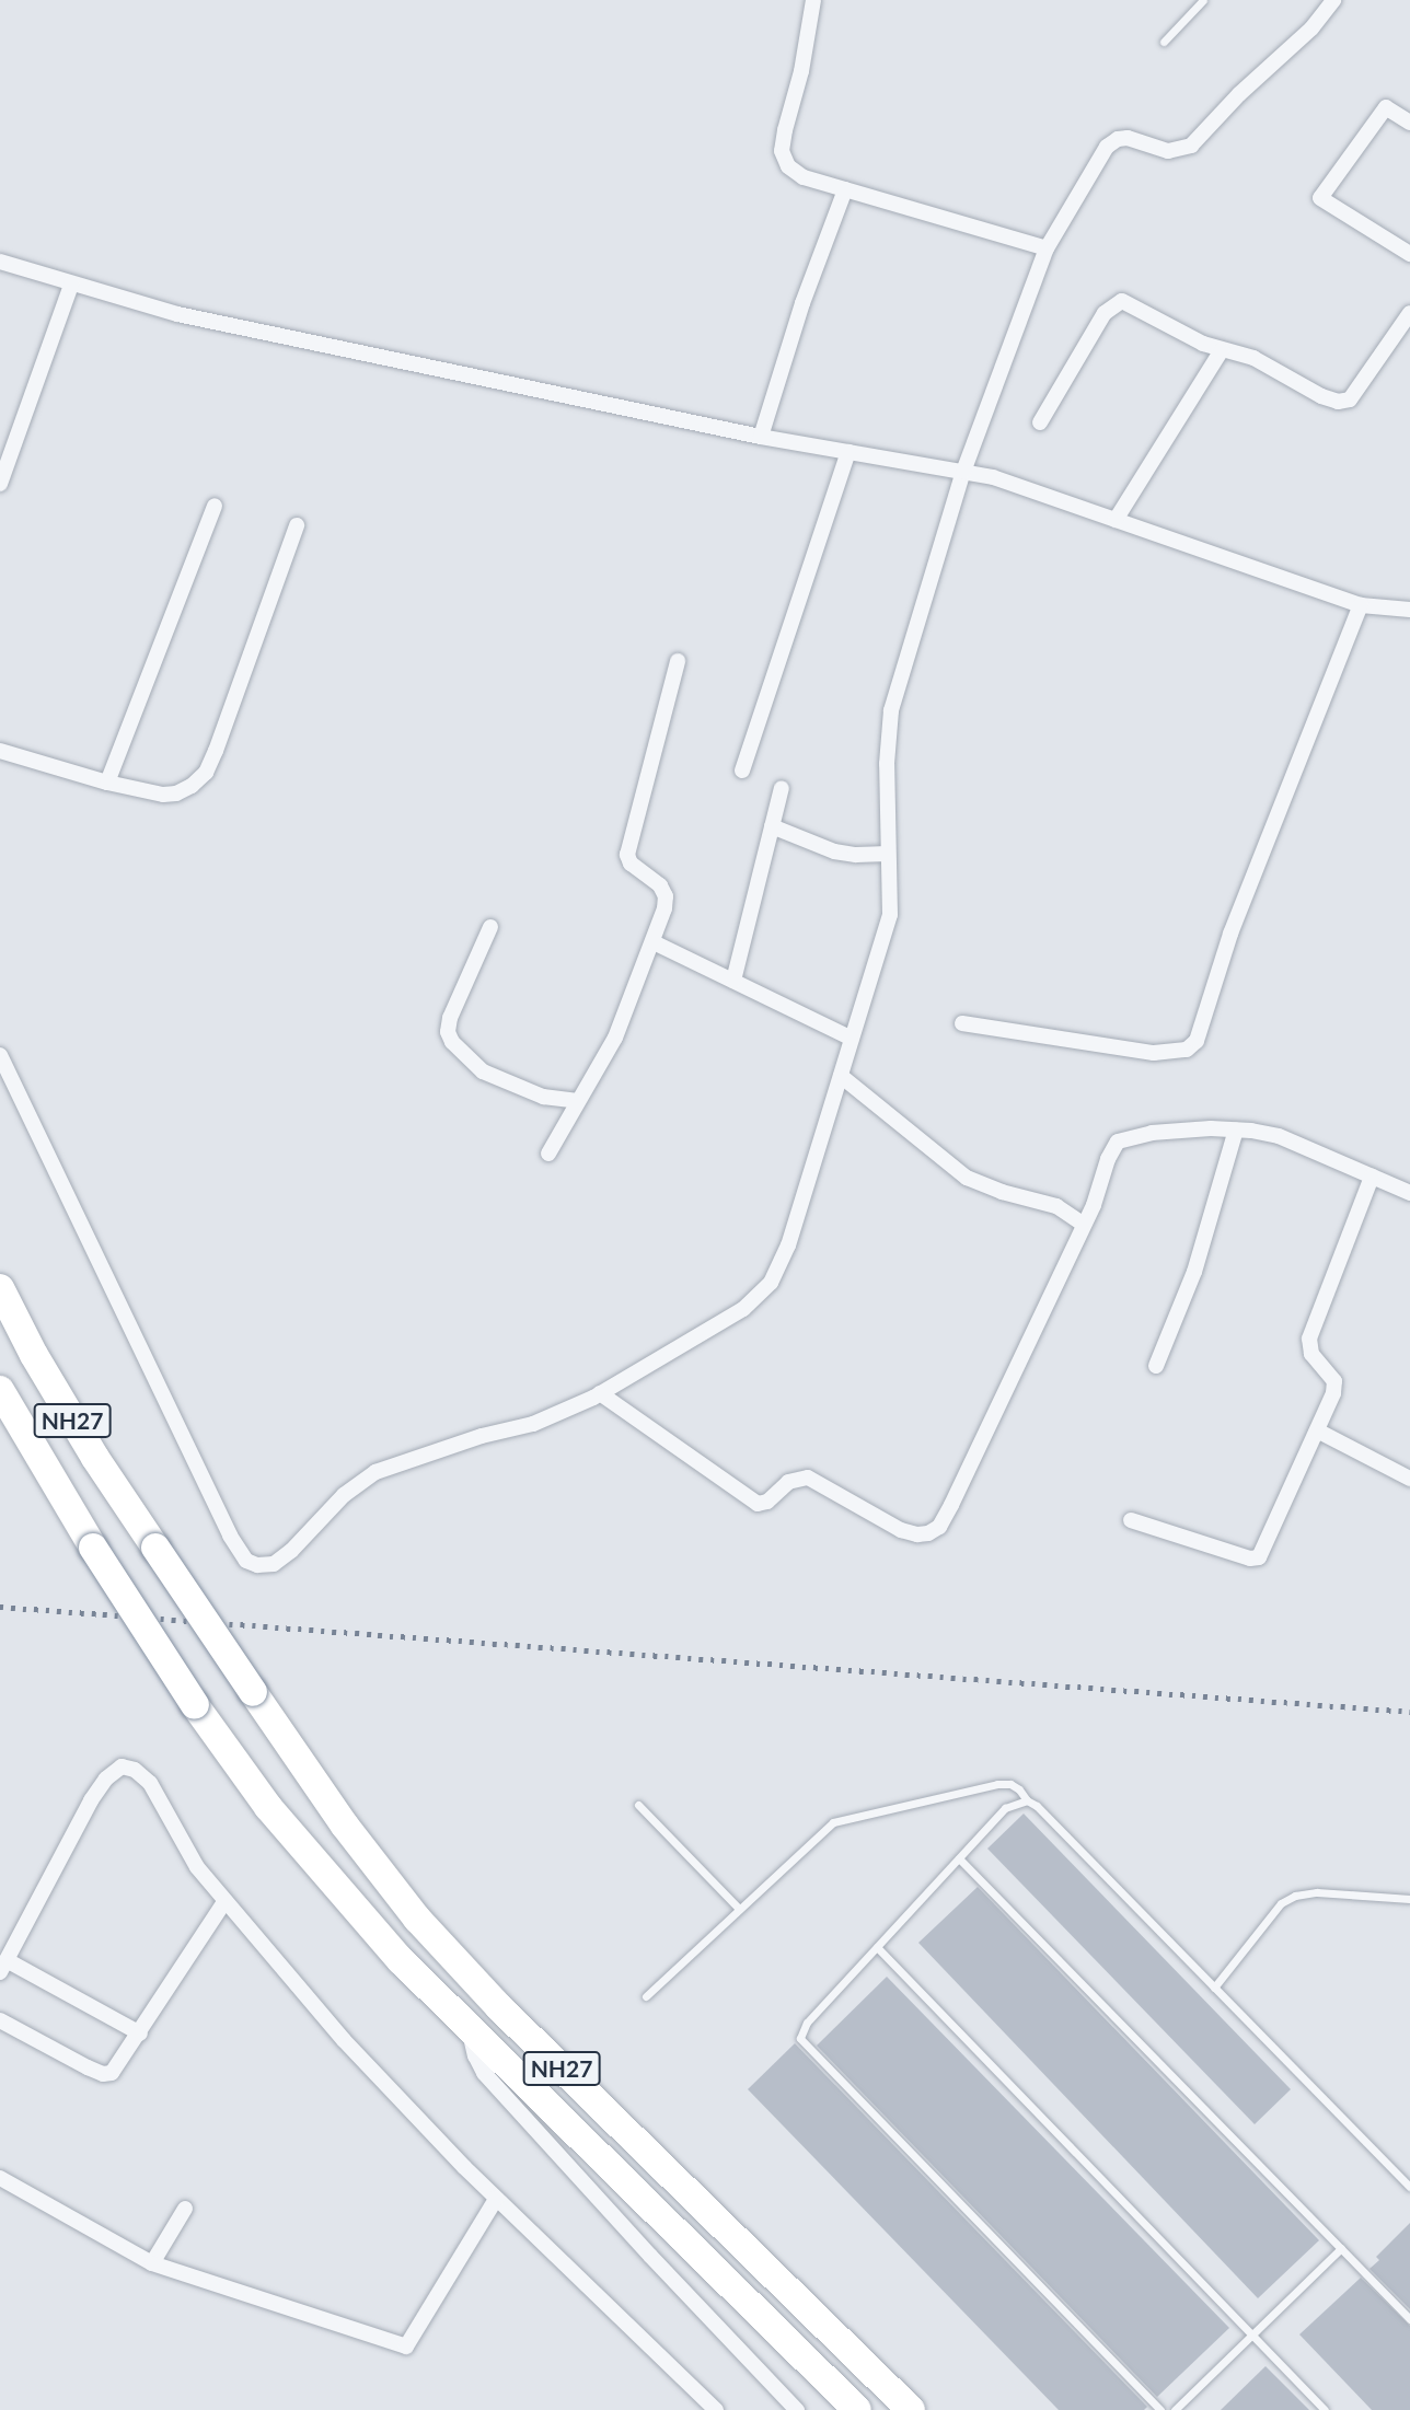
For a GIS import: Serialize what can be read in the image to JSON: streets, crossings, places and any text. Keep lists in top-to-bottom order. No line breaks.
{"streets":{"highway":["NH27"]}}
